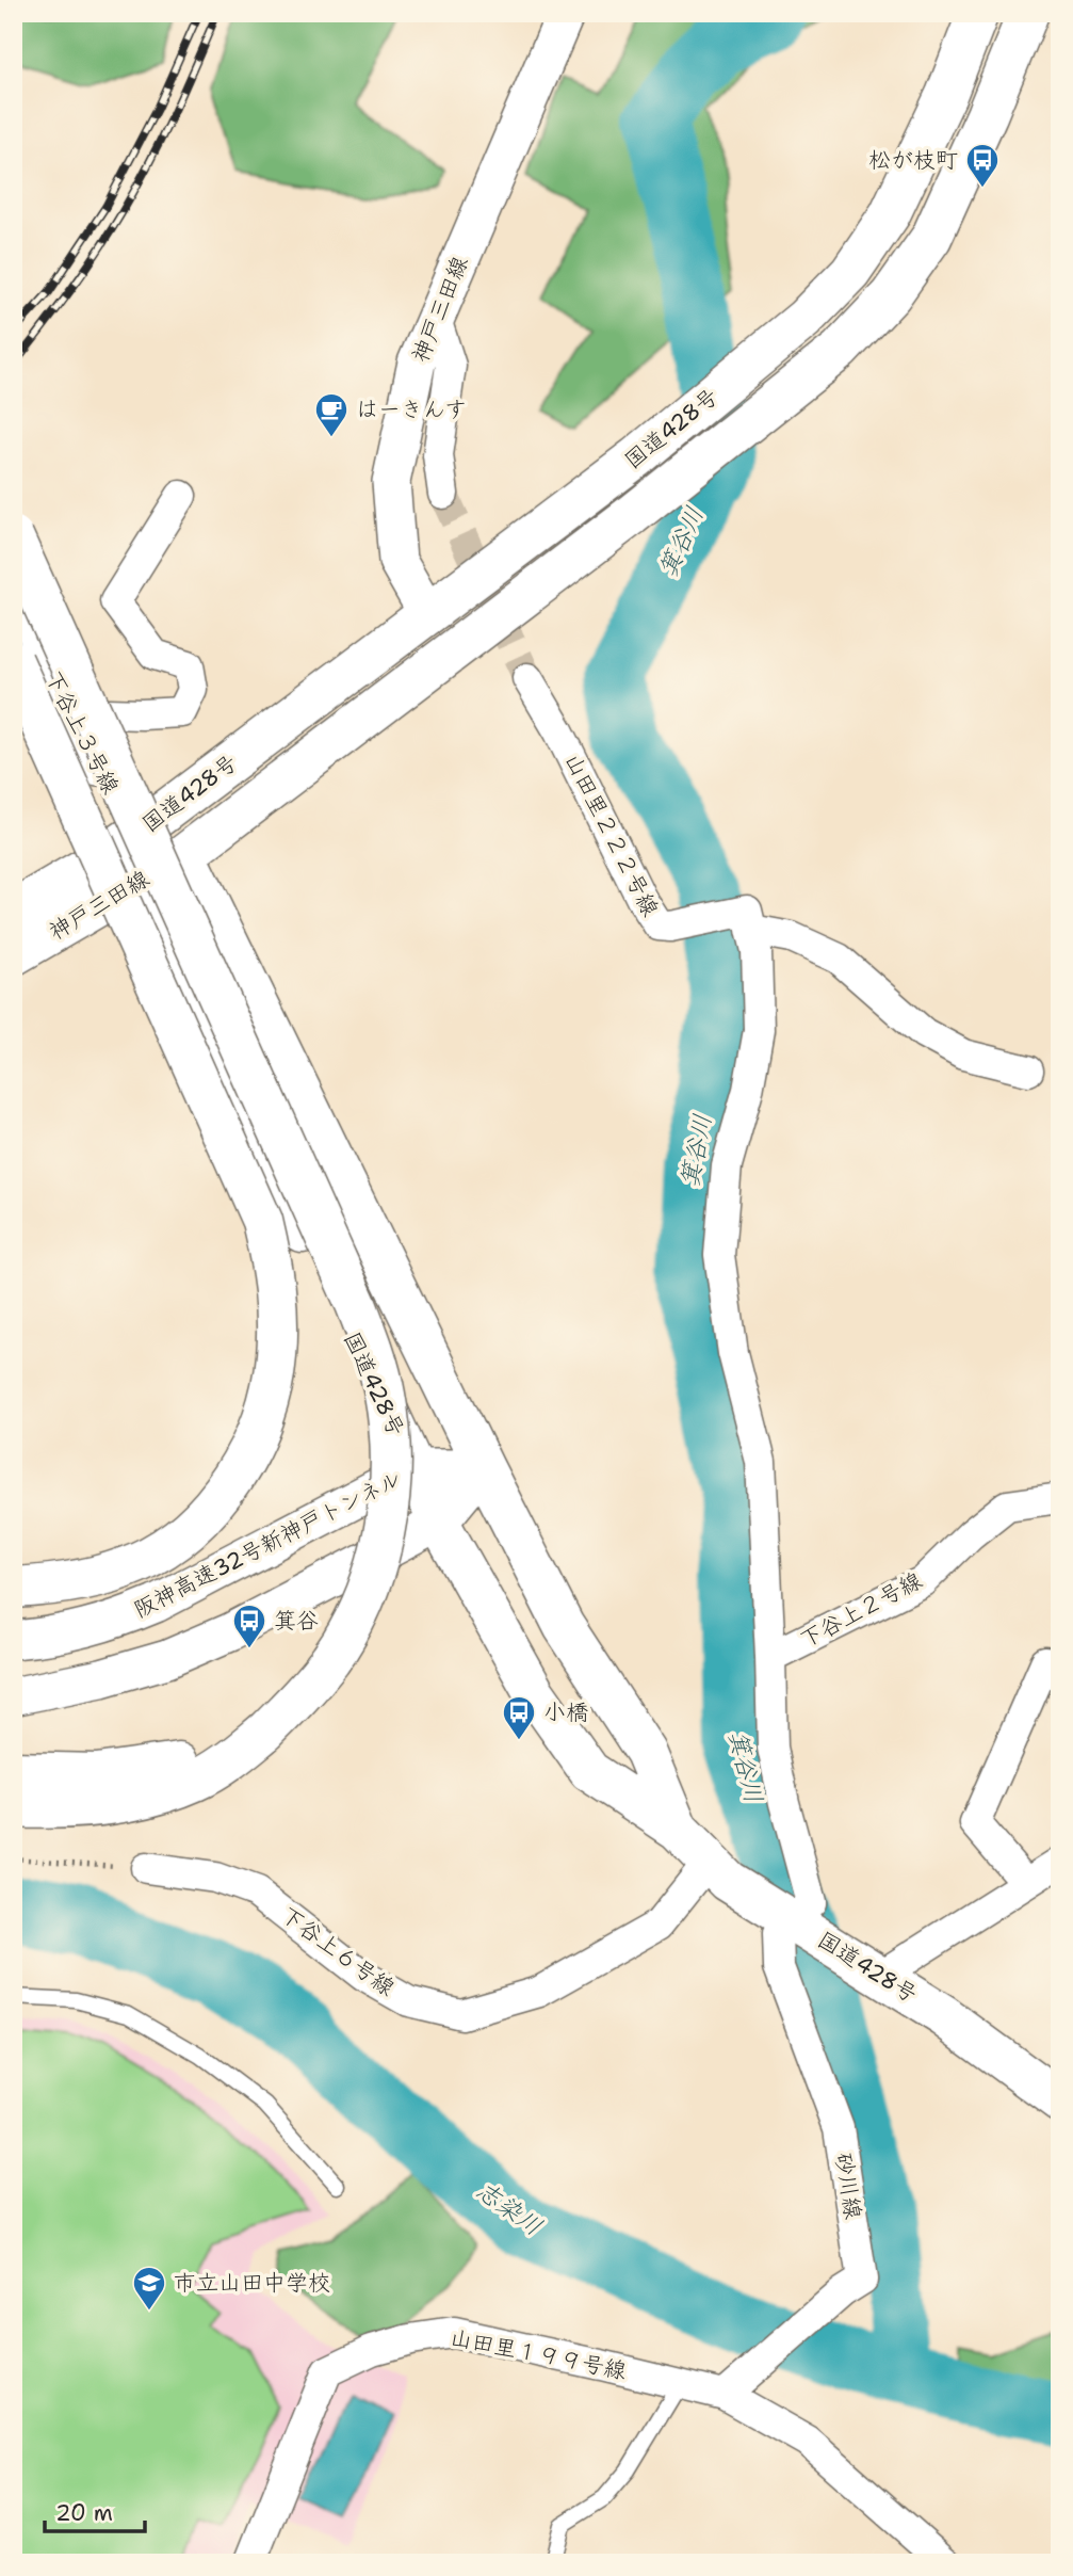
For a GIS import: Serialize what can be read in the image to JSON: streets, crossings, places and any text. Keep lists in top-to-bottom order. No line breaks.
{"streets":{"main road":["神戸三田線","国道428号"],"street":["下谷上３号線","山田里２２２号線","阪神高速32号新神戸トンネル","下谷上２号線","下谷上６号線","砂川線","山田里１９９号線"]},"crossings":[["神戸三田線","国道428号"],["神戸三田線","下谷上３号線"],["国道428号","下谷上３号線"],["国道428号","阪神高速32号新神戸トンネル"],["国道428号","下谷上６号線"],["国道428号","砂川線"],["砂川線","山田里１９９号線"]],"water":["箕谷川","志染川"],"places":{"bus stop":["松が枝町","箕谷","小橋"],"cafe":["はーきんす"],"school or university":["市立山田中学校"]},"scale_bar":"20 m"}
